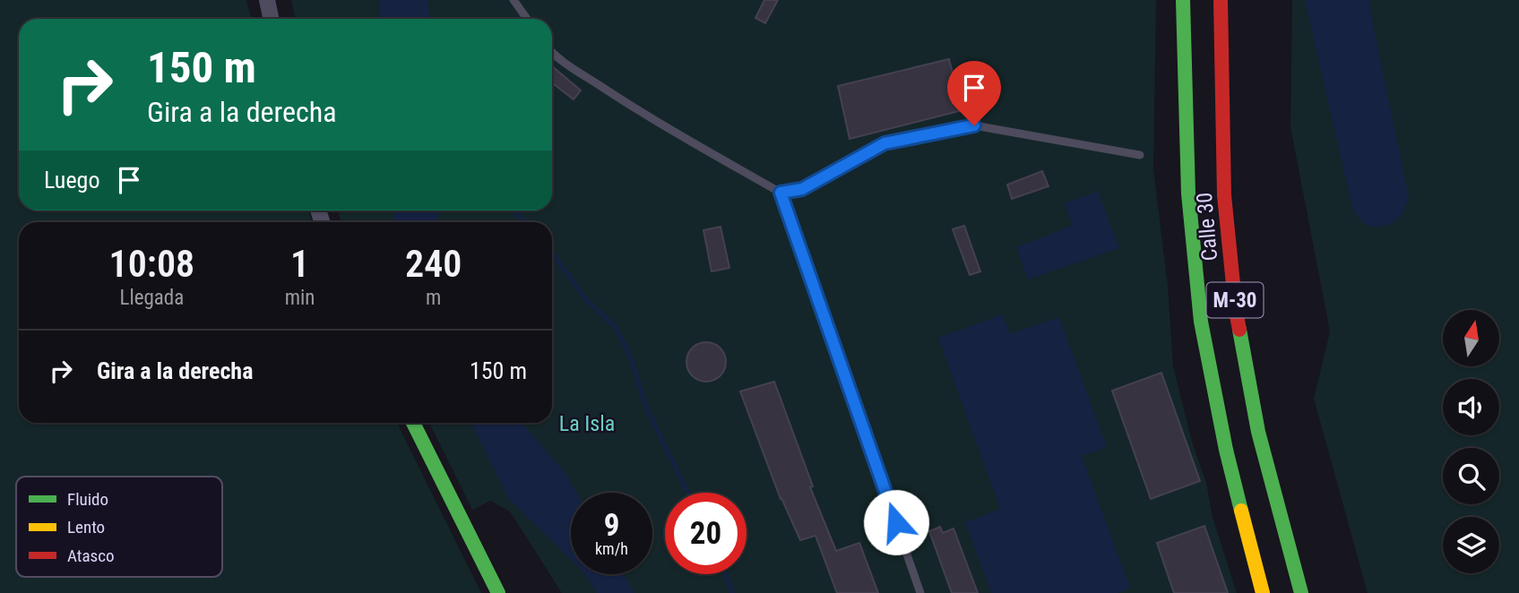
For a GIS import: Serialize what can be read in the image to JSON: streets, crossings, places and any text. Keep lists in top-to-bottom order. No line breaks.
{"streets":{"main road":["Calle 30","M-30"]},"parks":["La Isla"],"legend":["Fluido","Lento","Atasco"],"north":"top","page":{"turn":["150 m","Gira a la derecha"],"then":"Luego","eta":["10:08","Llegada","1","min","240","m"],"list":[{"name":"Gira a la derecha","value":"150 m"}],"speed":"9 km/h","limit":"20"}}
